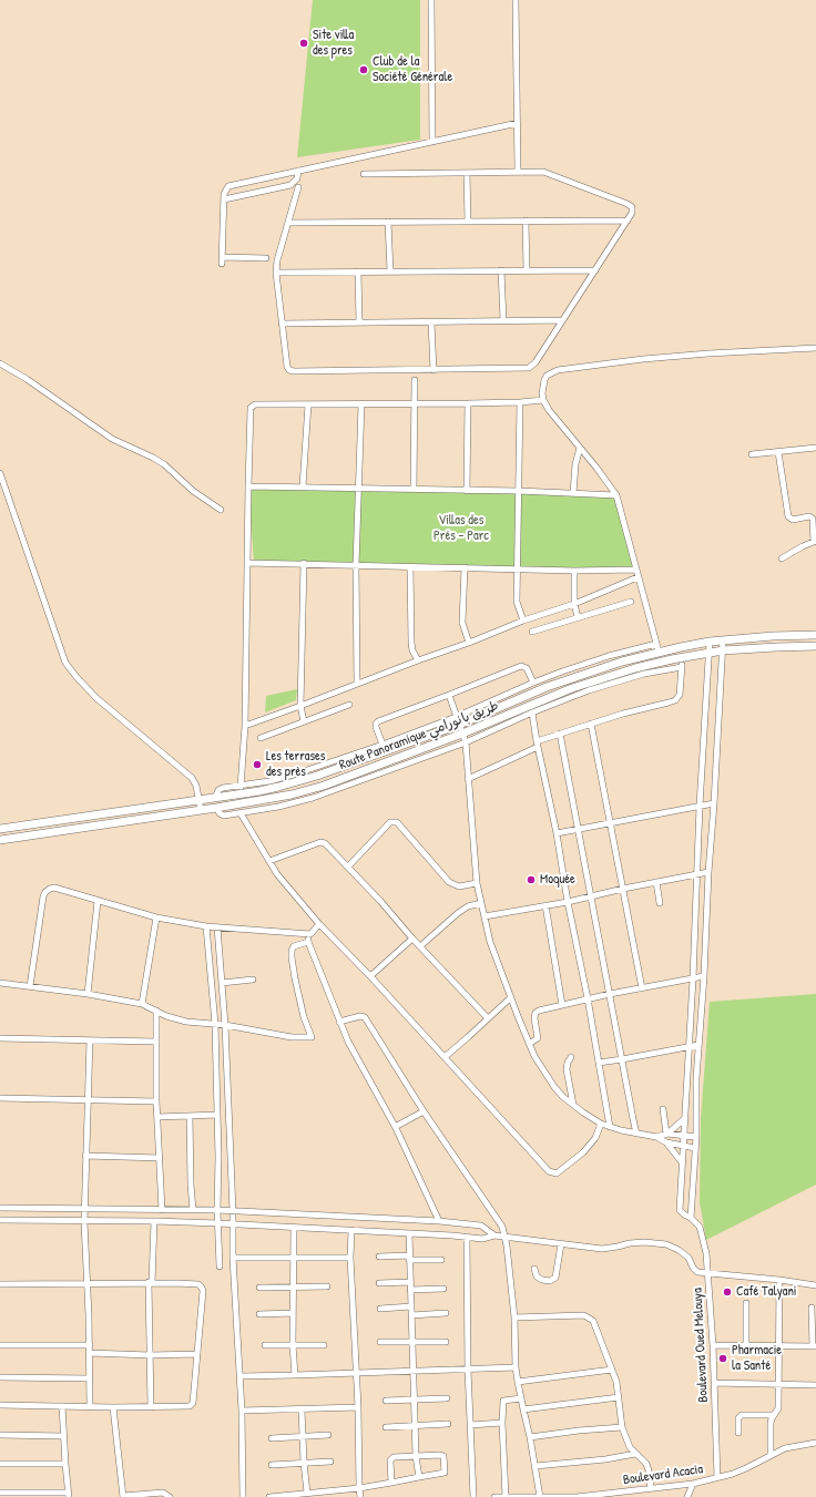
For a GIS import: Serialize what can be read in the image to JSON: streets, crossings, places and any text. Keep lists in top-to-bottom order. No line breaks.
{"streets":{"street":["Route Panoramique طريق بانورامي","Boulevard Oued Melouya","Boulevard Acacia"]},"crossings":[["Boulevard Oued Melouya","Boulevard Acacia"]],"parks":["Villas des Prés - Parc"],"places":["Site villa des pres","Club de la Société Générale","Les terrases des près","Moquée","Café Talyani","Pharmacie la Santé"]}
